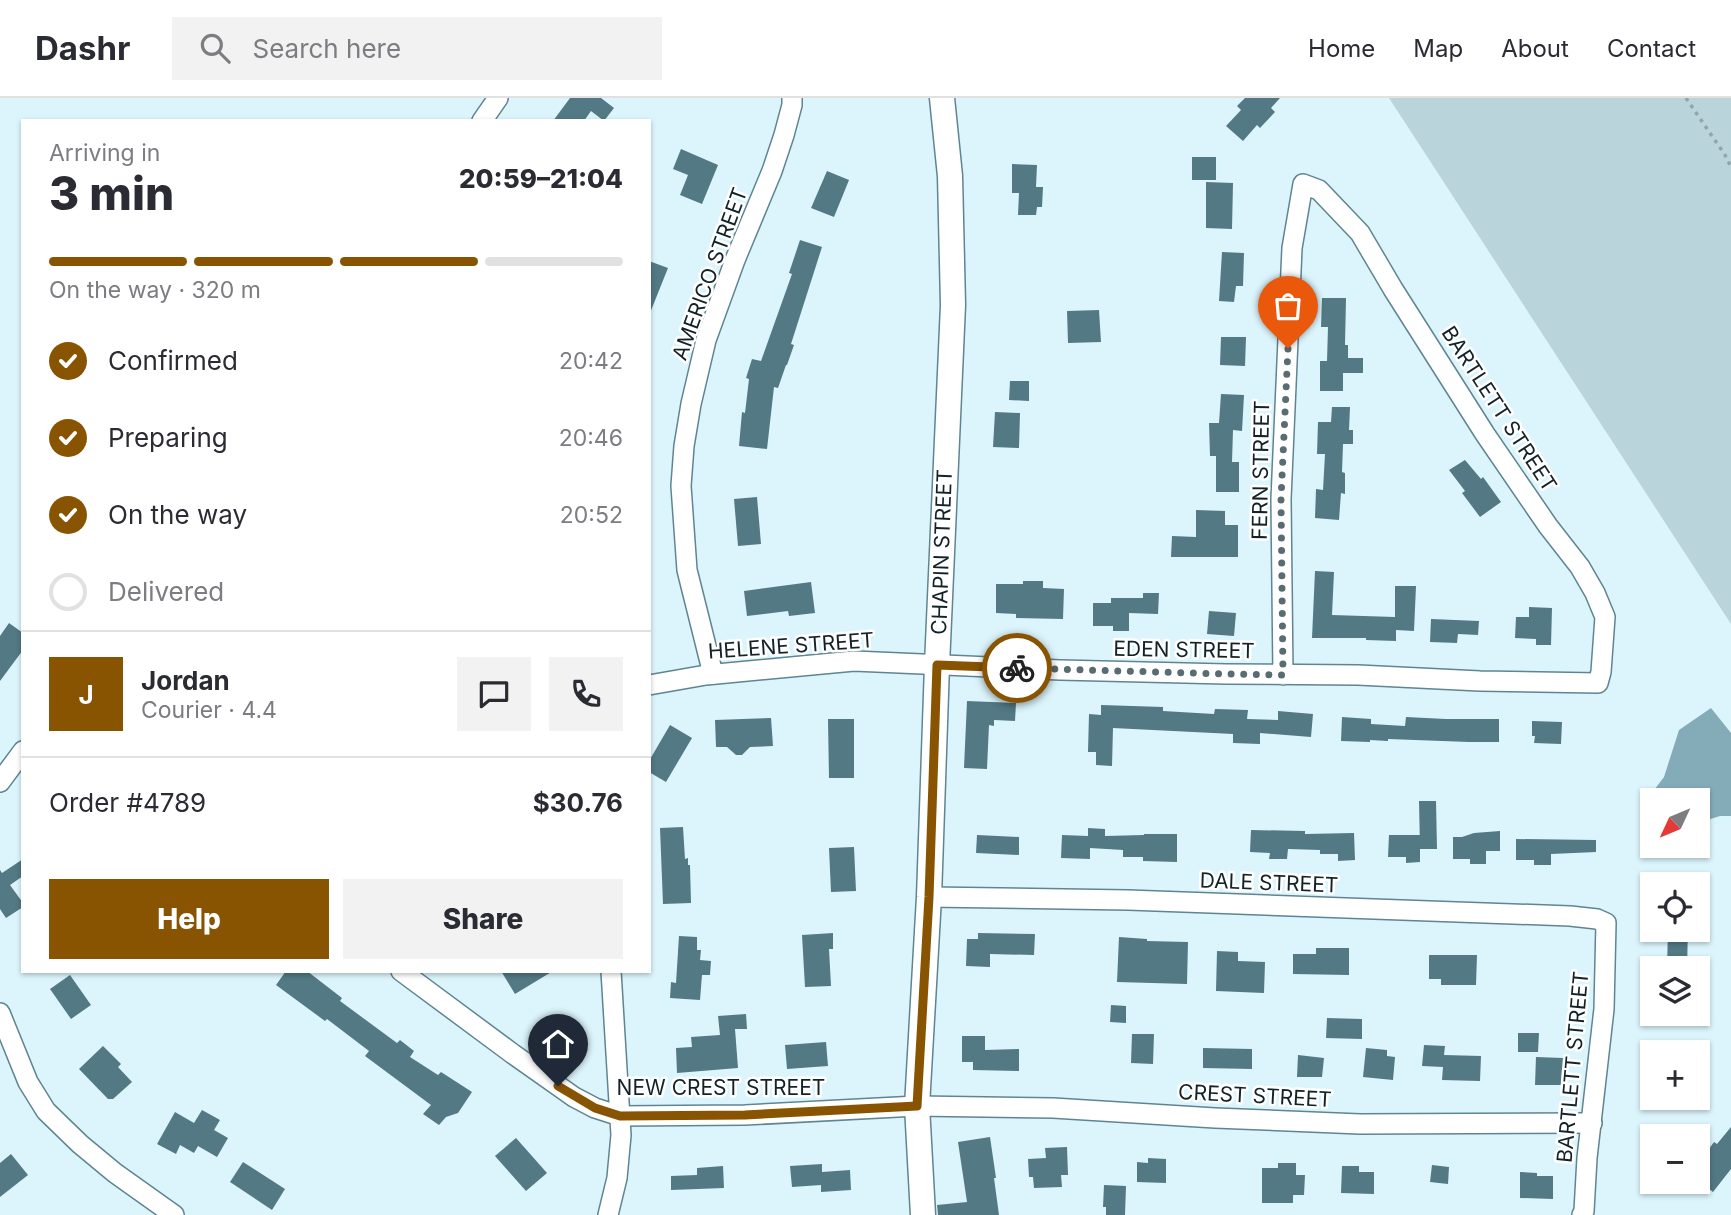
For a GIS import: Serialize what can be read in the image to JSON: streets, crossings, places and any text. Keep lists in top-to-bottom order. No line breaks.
{"streets":{"main road":["CHAPIN STREET"],"street":["AMERICO STREET","BARTLETT STREET","FERN STREET","HELENE STREET","EDEN STREET","DALE STREET","NEW CREST STREET","CREST STREET"]},"crossings":[["AMERICO STREET","HELENE STREET"],["BARTLETT STREET","FERN STREET"],["BARTLETT STREET","EDEN STREET"],["BARTLETT STREET","DALE STREET"],["BARTLETT STREET","CREST STREET"],["FERN STREET","EDEN STREET"],["CHAPIN STREET","HELENE STREET"],["CHAPIN STREET","EDEN STREET"],["CHAPIN STREET","DALE STREET"],["CHAPIN STREET","NEW CREST STREET"],["CHAPIN STREET","CREST STREET"],["HELENE STREET","EDEN STREET"],["NEW CREST STREET","CREST STREET"]],"north":"bottom left","page":{"header":"Dashr","search":"Search here","nav":["Home","Map","About","Contact"],"heading":["3 min","Arriving in","20:59–21:04"],"panel":["Jordan","Courier · 4.4","Order #4789","$30.76"],"bar":"On the way · 320 m","list":[["Confirmed","20:42"],["Preparing","20:46"],["On the way","20:52"],"Delivered"],"round":"J","map_buttons":["+","−"],"buttons":["Help","Share"]}}
